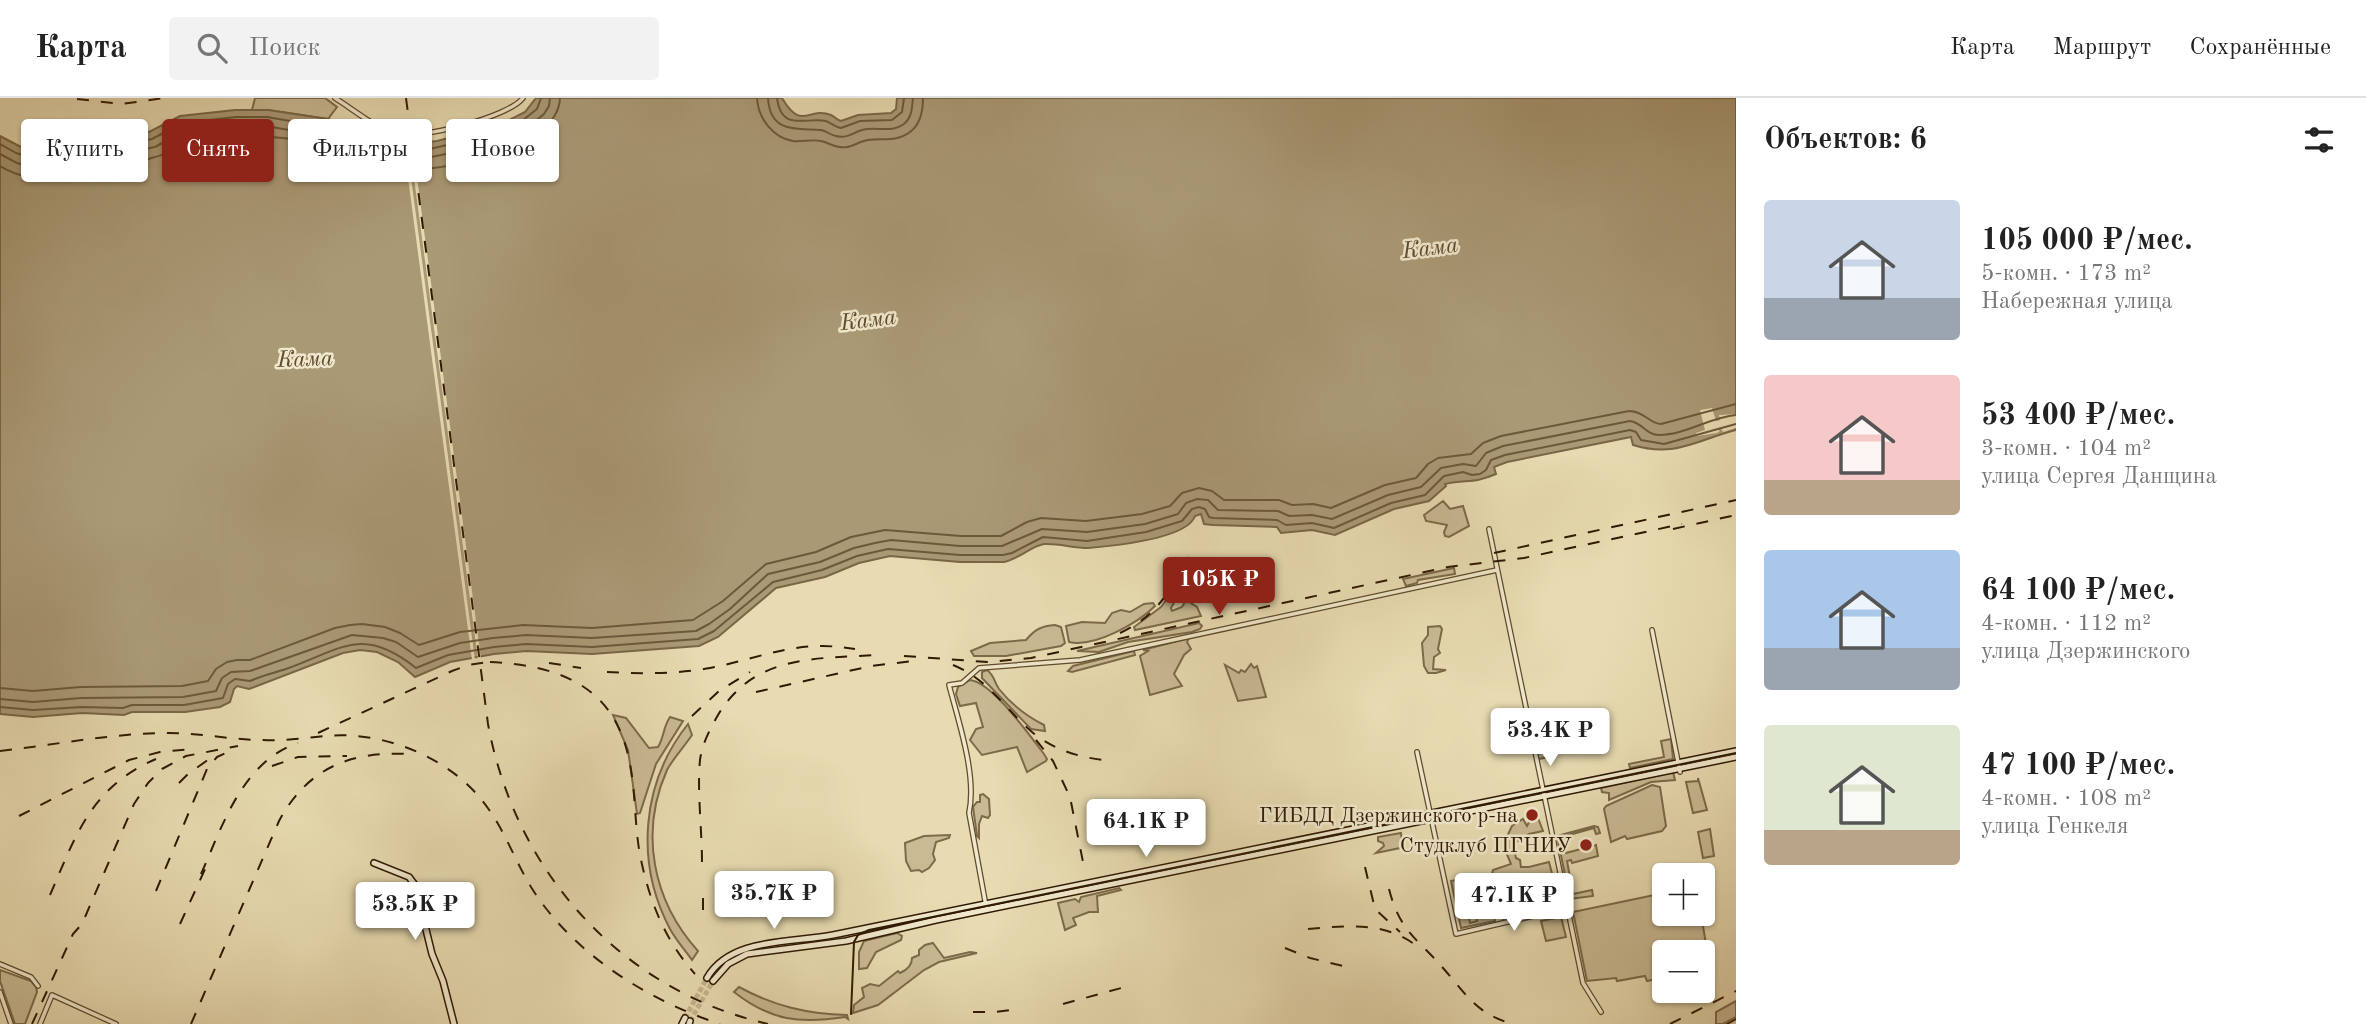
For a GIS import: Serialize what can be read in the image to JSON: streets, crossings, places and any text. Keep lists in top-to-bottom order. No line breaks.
{"water":["Кама"],"places":["ГИБДД Дзержинского р-на","Студклуб ПГНИУ"],"page":{"header":"Карта","search":"Поиск","nav":["Карта","Маршрут","Сохранённые"],"heading":"Объектов: 6","chip":["Купить","Снять","Фильтры","Новое"],"list":[{"name":"105 000 ₽/мес.","note":"5-комн. · 173 m² · Набережная улица"},{"name":"53 400 ₽/мес.","note":"3-комн. · 104 m² · улица Сергея Данщина"},{"name":"64 100 ₽/мес.","note":"4-комн. · 112 m² · улица Дзержинского"},{"name":"47 100 ₽/мес.","note":"4-комн. · 108 m² · улица Генкеля"}],"price":["105K ₽","53.4K ₽","64.1K ₽","35.7K ₽","47.1K ₽","53.5K ₽"],"map_buttons":["+","−"]}}
